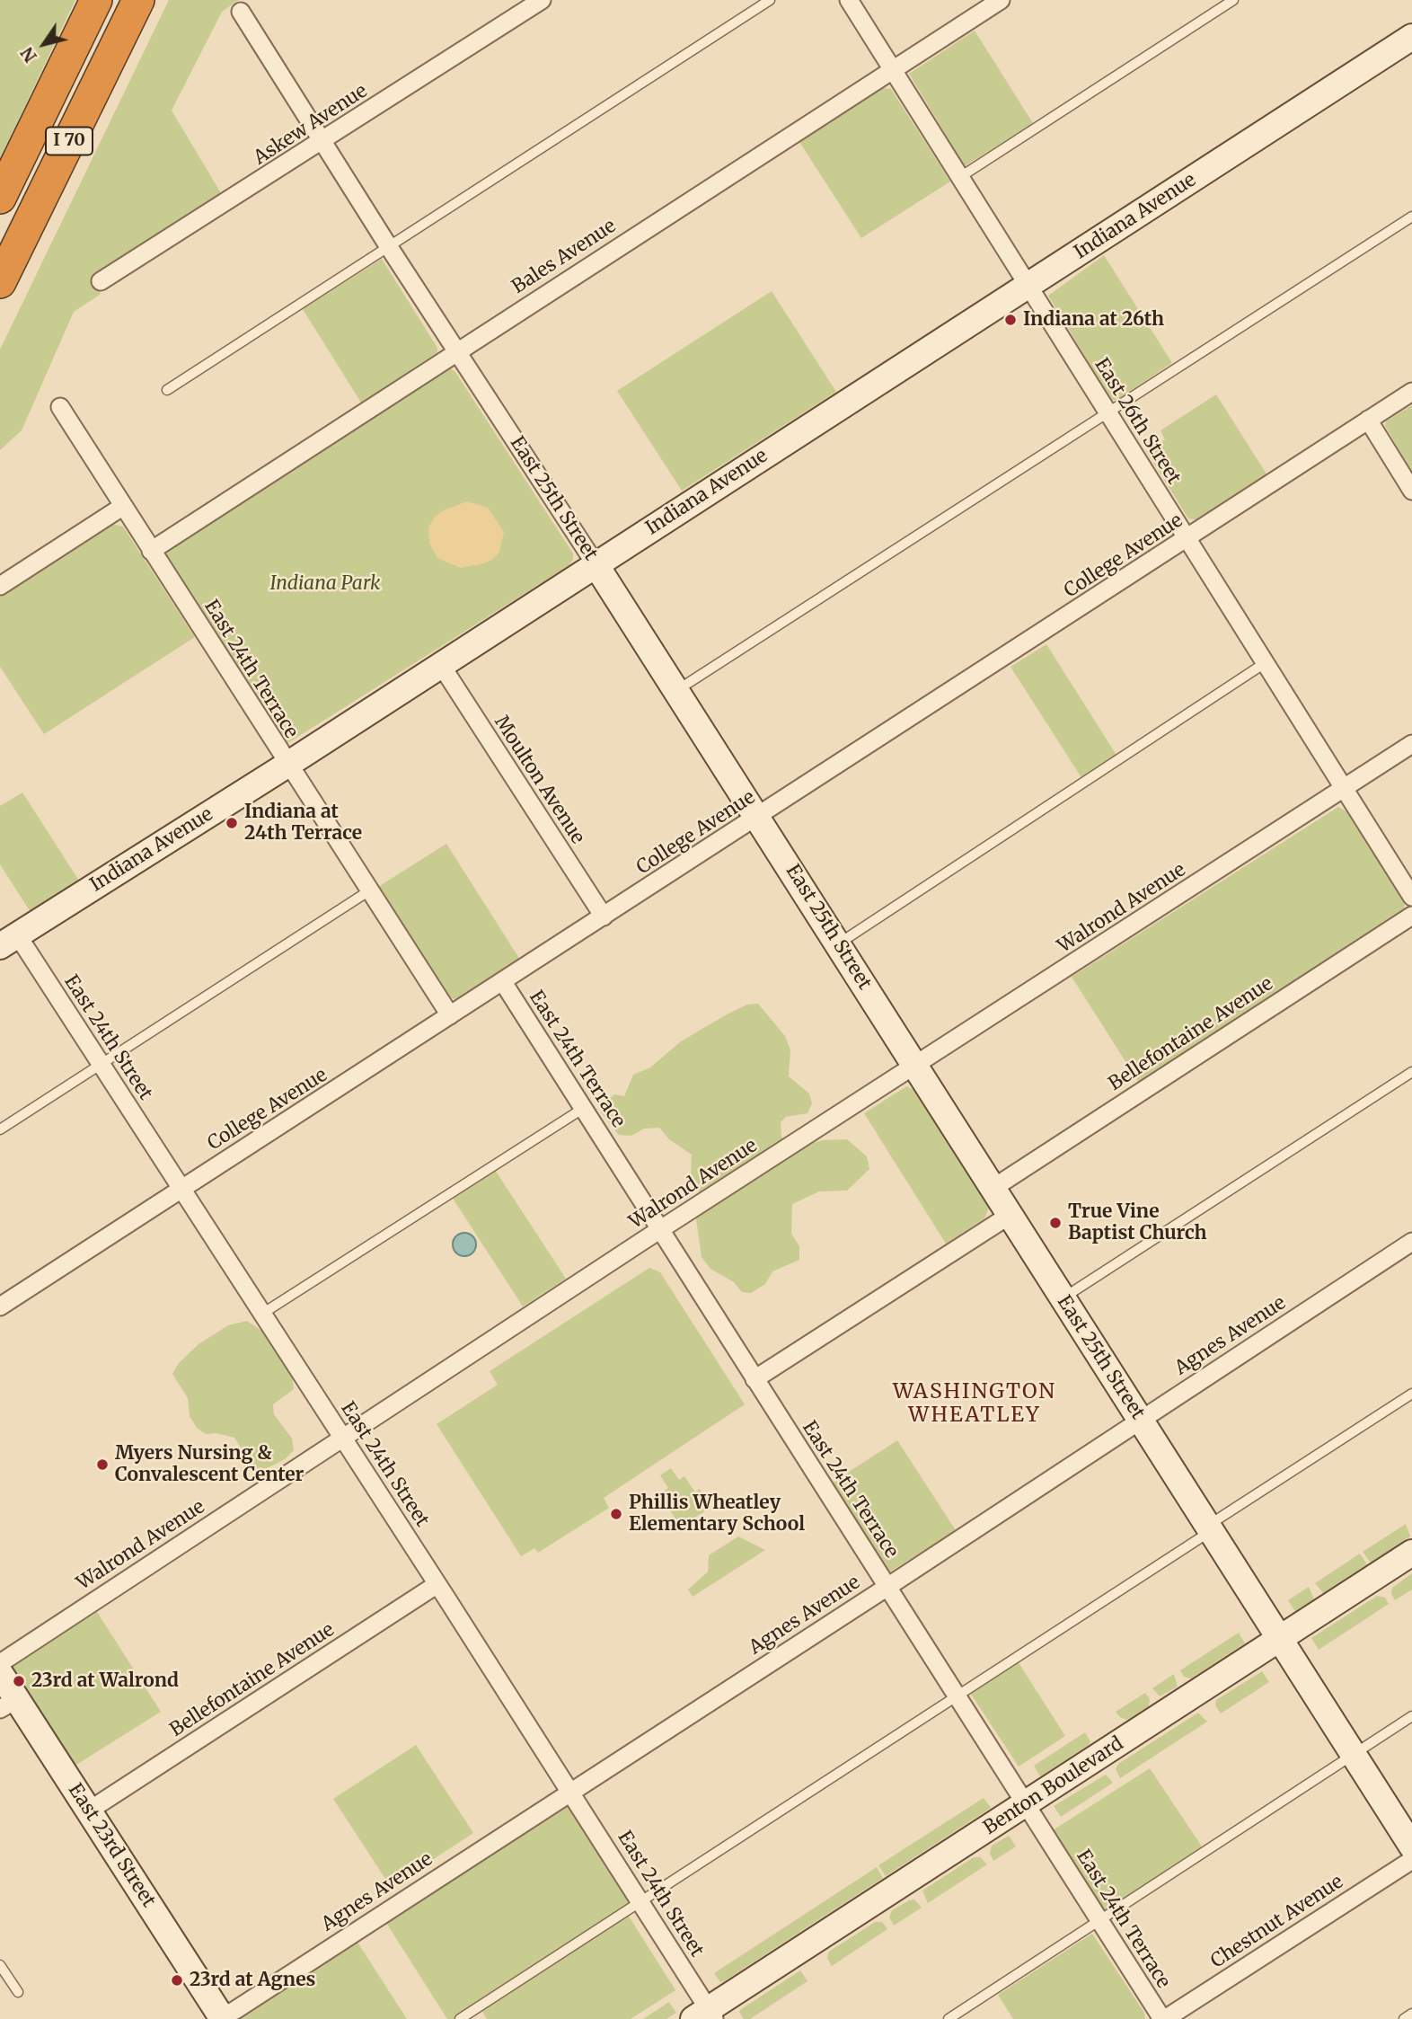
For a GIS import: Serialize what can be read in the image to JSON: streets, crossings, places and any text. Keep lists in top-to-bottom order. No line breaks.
{"streets":{"highway":["I 70"],"street":["Askew Avenue","Indiana Avenue","Bales Avenue","East 26th Street","East 25th Street","College Avenue","East 24th Terrace","Moulton Avenue","Walrond Avenue","Bellefontaine Avenue","East 24th Street","Agnes Avenue","Benton Boulevard","East 23rd Street","Chestnut Avenue"]},"crossings":[["Askew Avenue","East 25th Street"],["Indiana Avenue","East 26th Street"],["Indiana Avenue","East 25th Street"],["Indiana Avenue","East 24th Terrace"],["Indiana Avenue","Moulton Avenue"],["Indiana Avenue","East 24th Street"],["Bales Avenue","East 26th Street"],["Bales Avenue","East 25th Street"],["Bales Avenue","East 24th Terrace"],["East 26th Street","College Avenue"],["East 26th Street","Walrond Avenue"],["East 25th Street","College Avenue"],["East 25th Street","Walrond Avenue"],["East 25th Street","Bellefontaine Avenue"],["East 25th Street","Agnes Avenue"],["East 25th Street","Benton Boulevard"],["College Avenue","East 24th Terrace"],["College Avenue","Moulton Avenue"],["College Avenue","East 24th Street"],["East 24th Terrace","Walrond Avenue"],["East 24th Terrace","Agnes Avenue"],["East 24th Terrace","Benton Boulevard"],["East 24th Terrace","Chestnut Avenue"],["Walrond Avenue","East 24th Street"],["Bellefontaine Avenue","East 24th Street"],["Bellefontaine Avenue","East 23rd Street"],["East 24th Street","Agnes Avenue"],["East 24th Street","Benton Boulevard"],["Agnes Avenue","East 23rd Street"]],"districts":["WASHINGTON WHEATLEY"],"parks":["Indiana Park"],"places":["Indiana at 26th","Indiana at 24th Terrace","True Vine Baptist Church","Myers Nursing & Convalescent Center","Phillis Wheatley Elementary School","23rd at Walrond","23rd at Agnes"],"north":"bottom left"}
